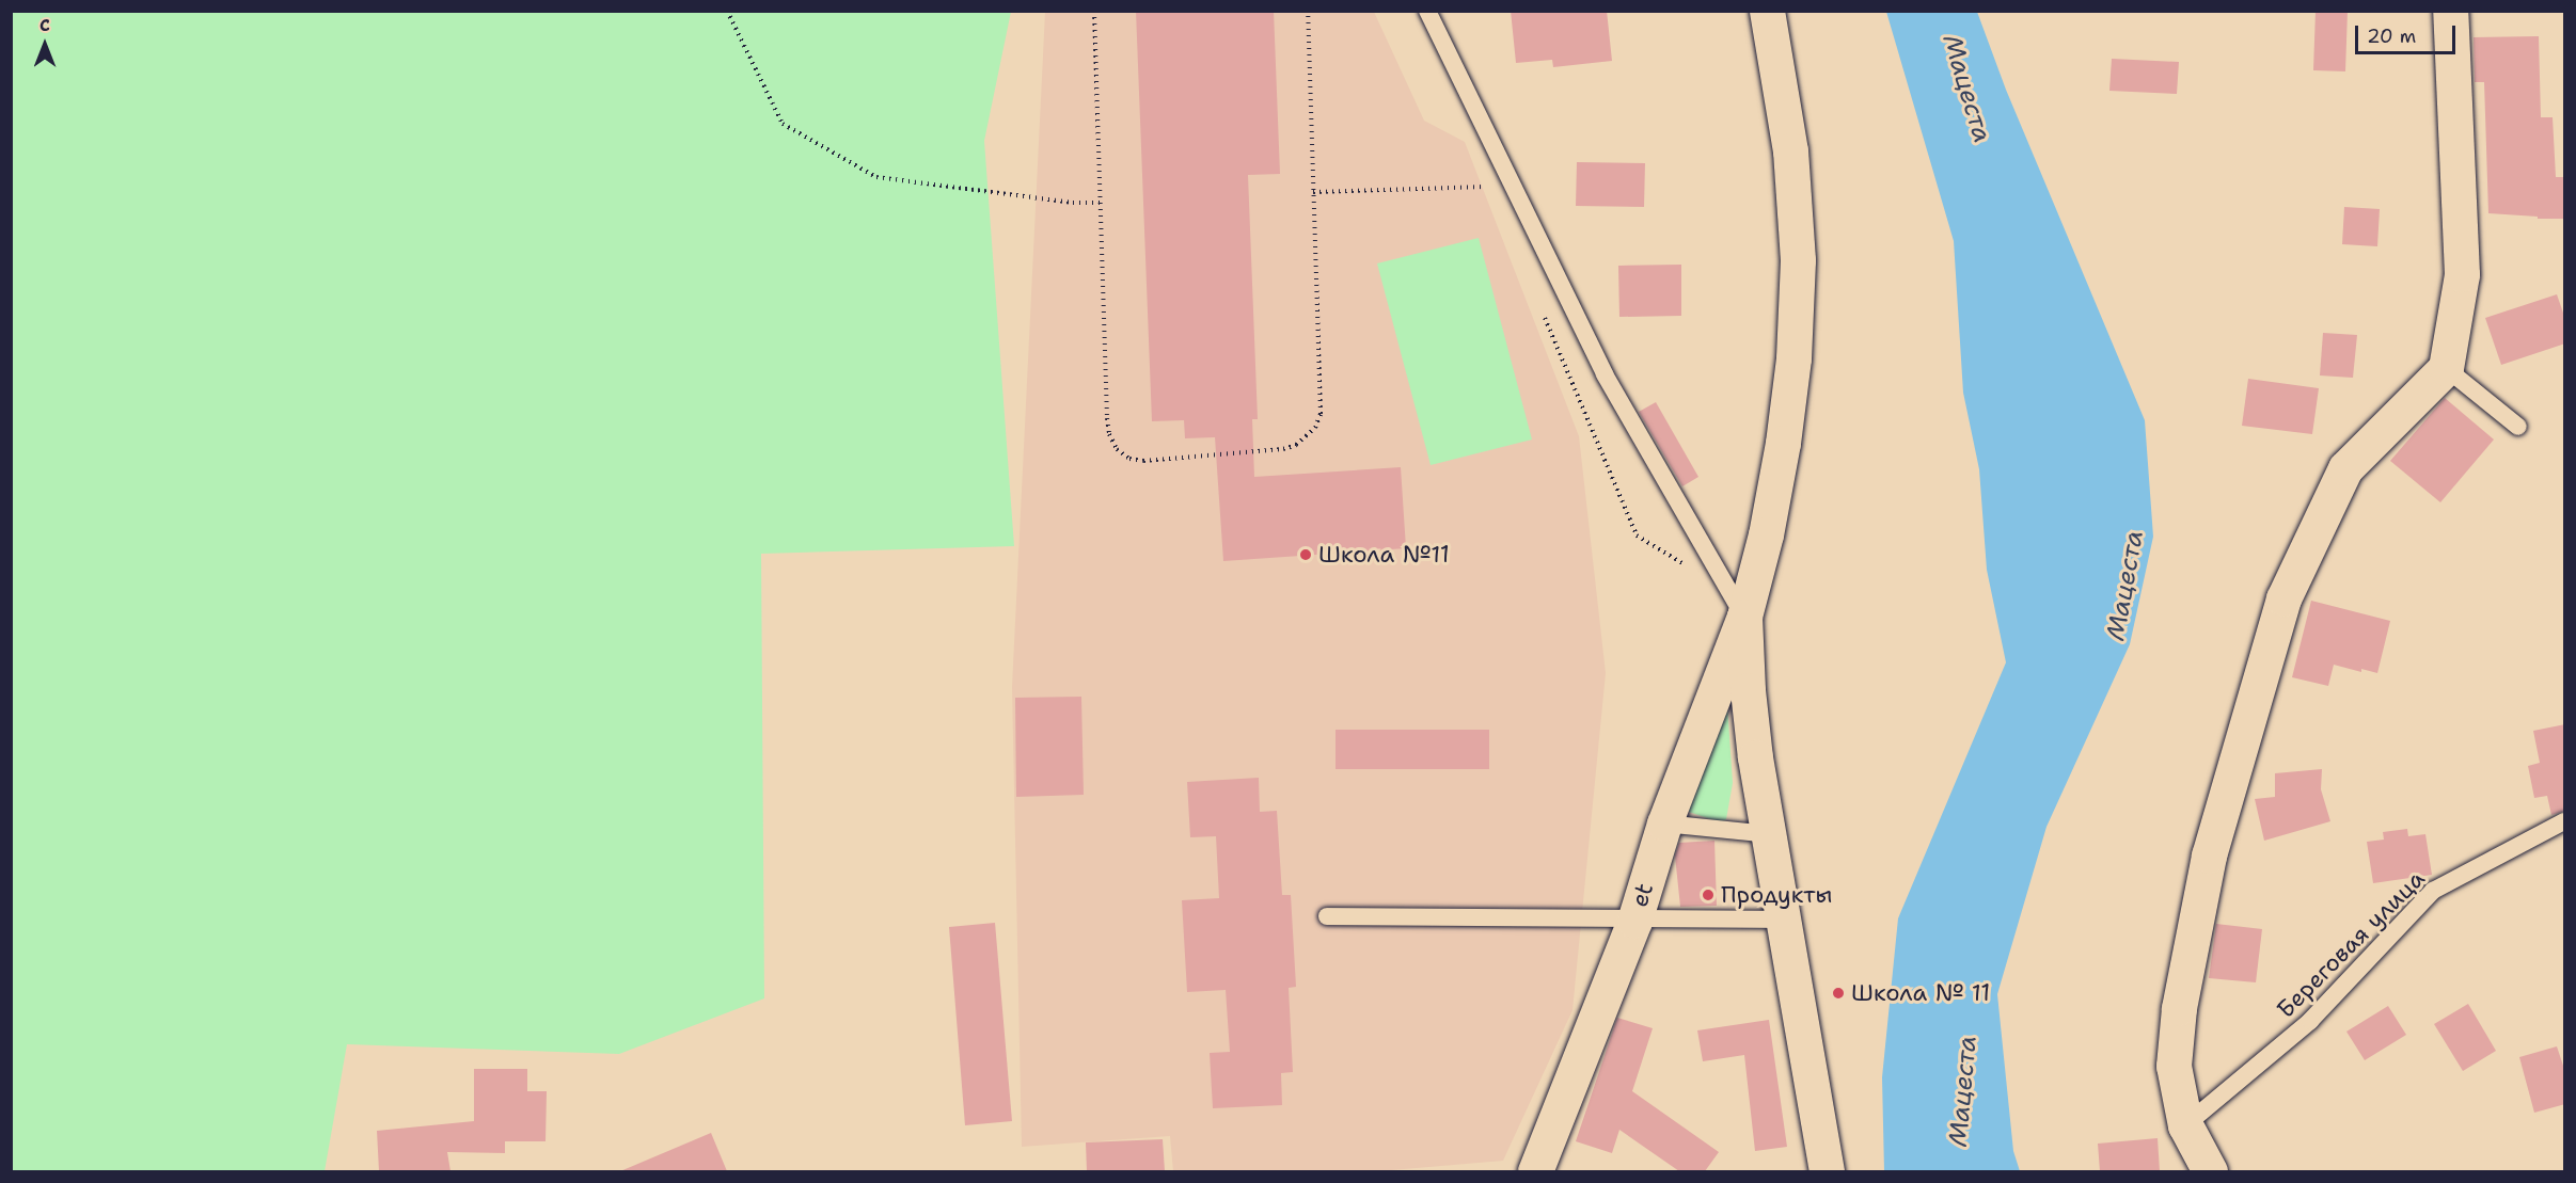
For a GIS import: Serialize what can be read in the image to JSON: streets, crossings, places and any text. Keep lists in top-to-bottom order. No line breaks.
{"streets":{"street":["et"],"lane":["Береговая улица"]},"water":["Мацеста"],"places":["Школа №11","Продукты","Школа № 11"],"scale_bar":"20 m","north":"top"}
